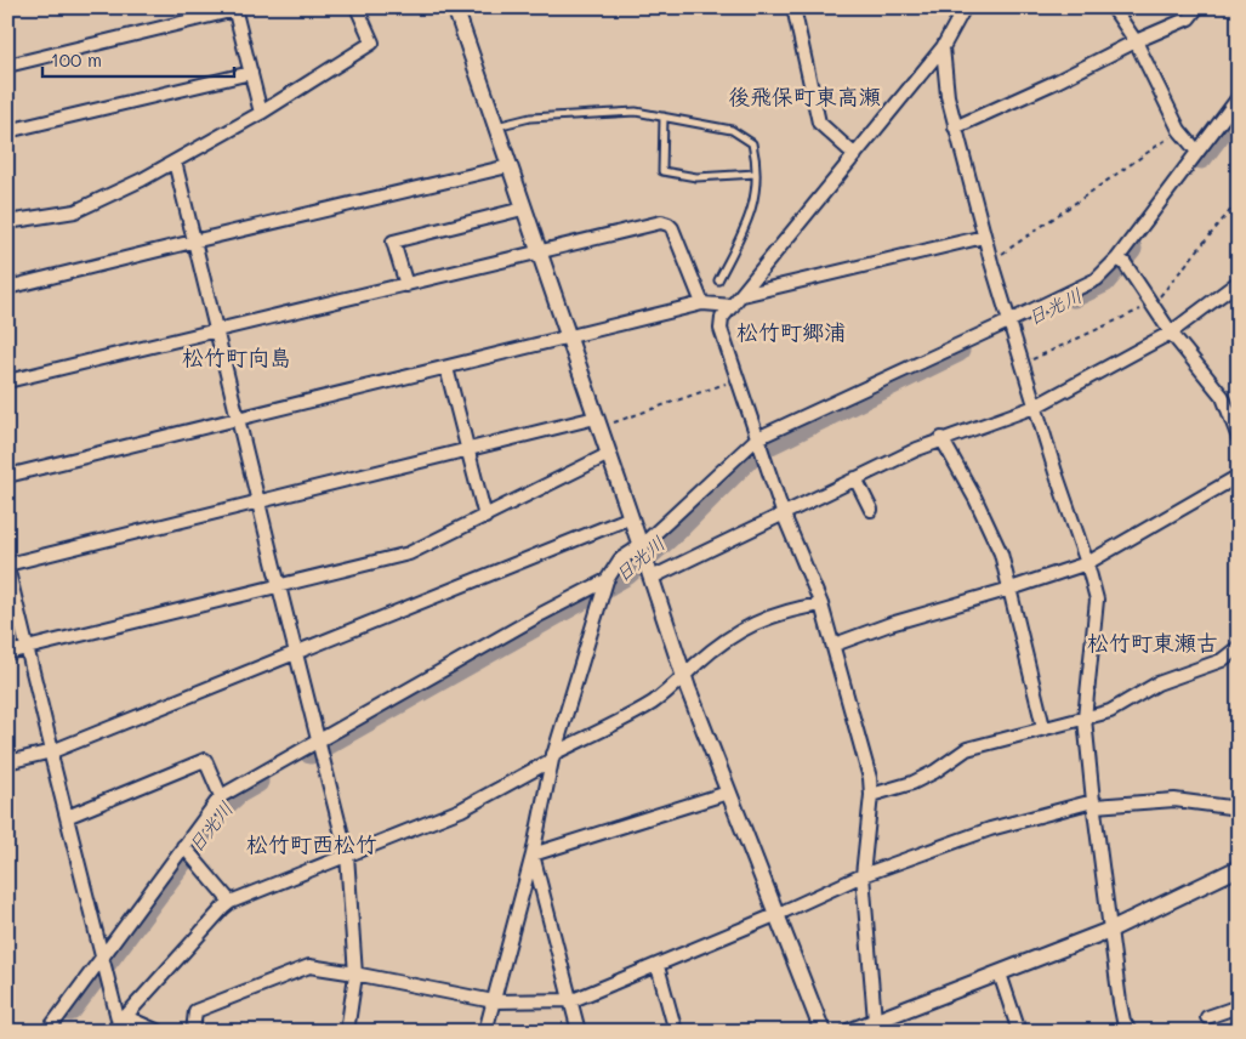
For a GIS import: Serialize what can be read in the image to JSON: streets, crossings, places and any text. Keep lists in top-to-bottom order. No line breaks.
{"districts":["後飛保町東高瀬","松竹町郷浦","松竹町向島","松竹町東瀬古","松竹町西松竹"],"water":["日光川"],"scale_bar":"100 m"}
